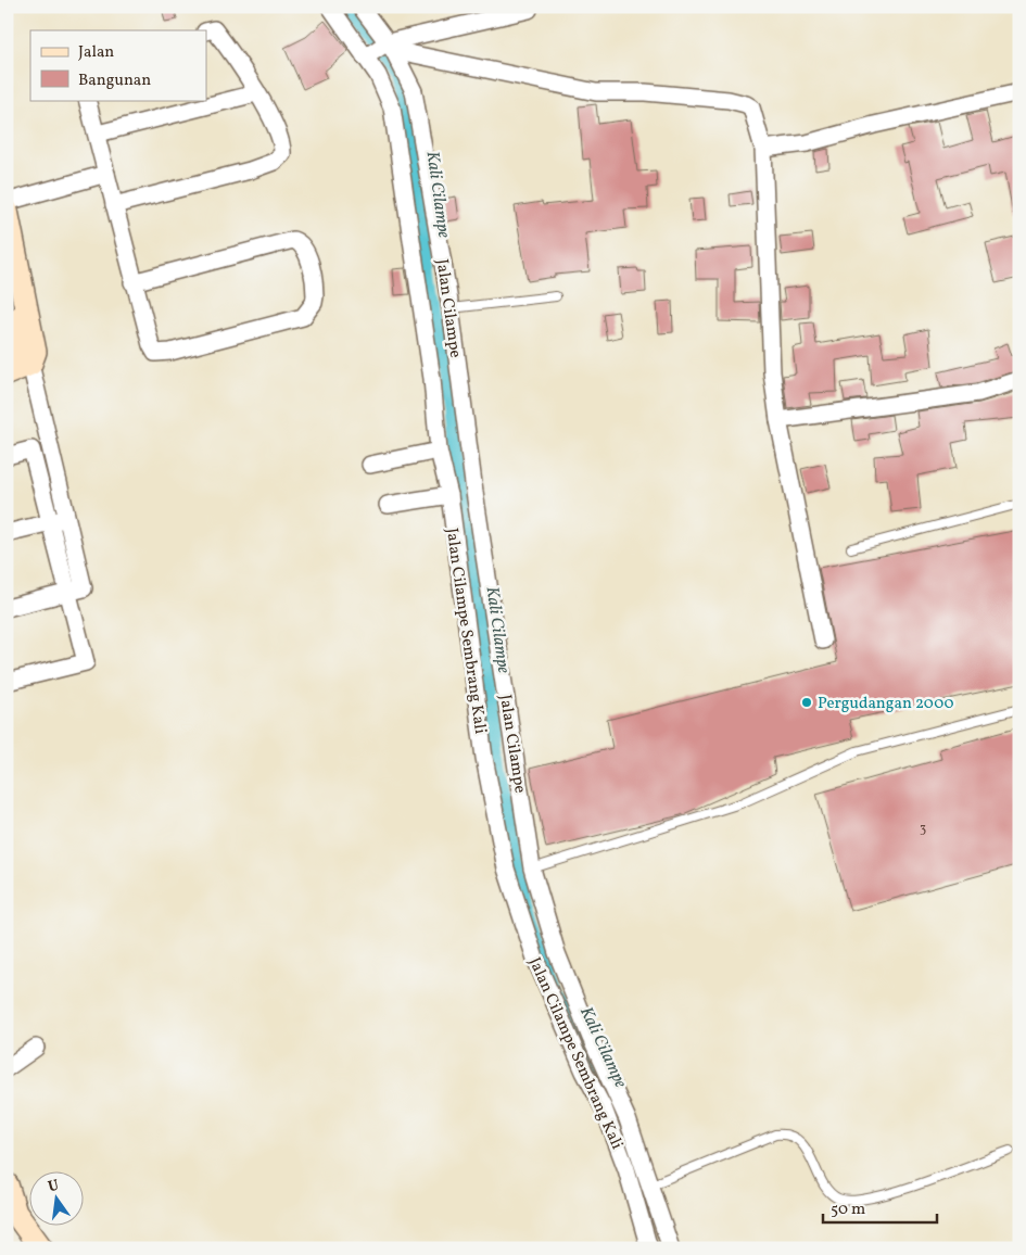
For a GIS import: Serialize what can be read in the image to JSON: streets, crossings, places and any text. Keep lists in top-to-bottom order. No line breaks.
{"streets":{"street":["Jalan Cilampe","Jalan Cilampe Sembrang Kali"]},"crossings":[["Jalan Cilampe","Jalan Cilampe Sembrang Kali"]],"water":["Kali Cilampe"],"places":["Pergudangan 2000"],"house_numbers":["3"],"legend":["Jalan","Bangunan"],"scale_bar":"50 m","north":"top"}
